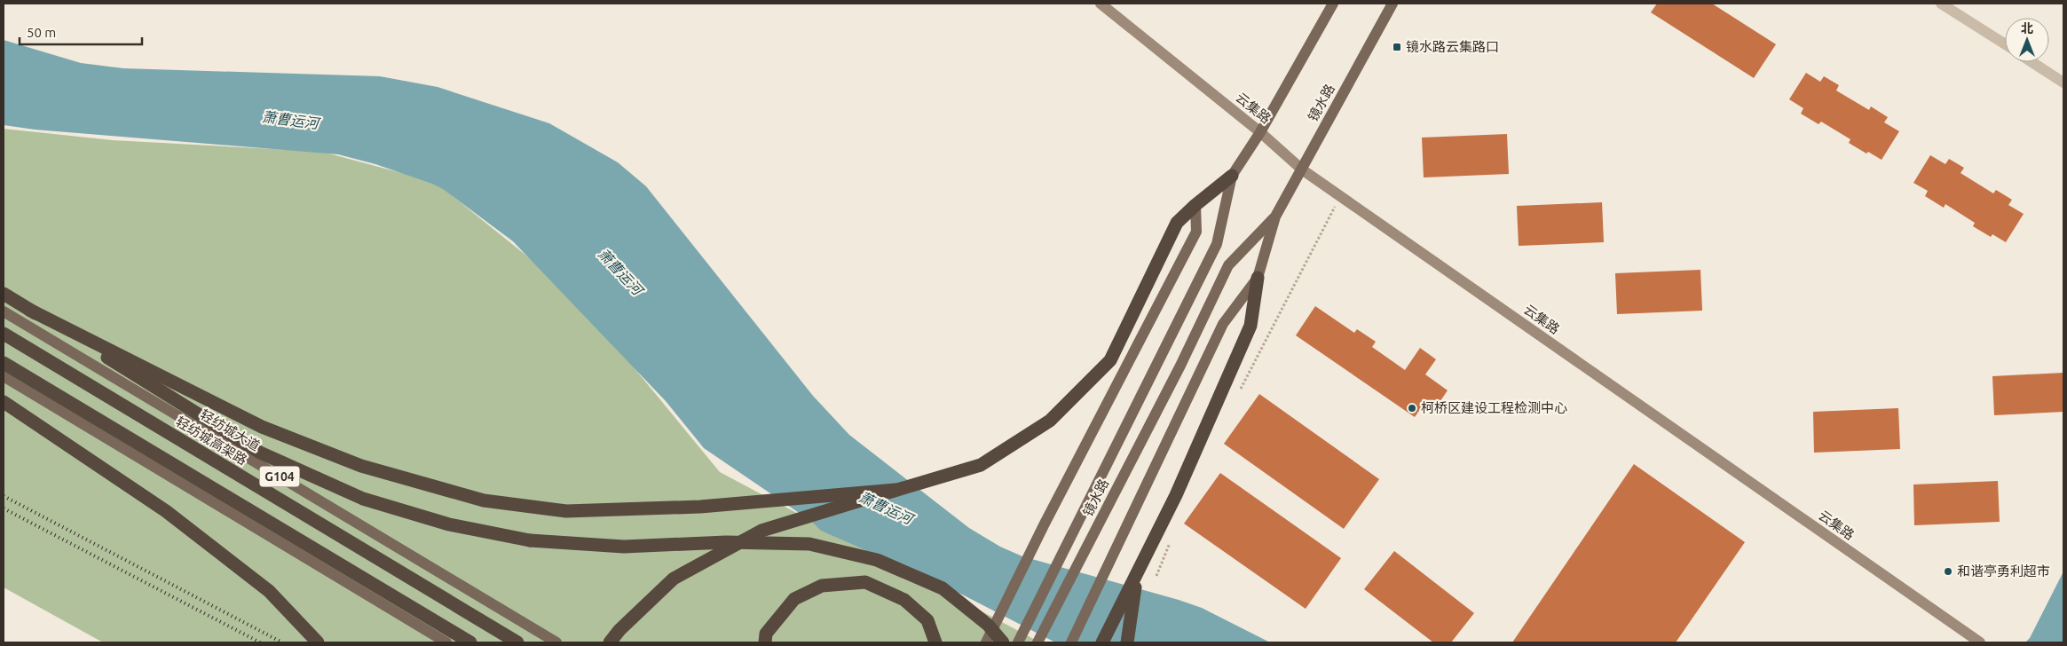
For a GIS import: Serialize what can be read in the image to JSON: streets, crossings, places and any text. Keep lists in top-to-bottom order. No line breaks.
{"streets":{"highway":["轻纺城高架路"],"main road":["镜水路","轻纺城大道","G104"],"street":["云集路"]},"crossings":[["镜水路","云集路"]],"water":["萧曹运河"],"places":{"transit":["镜水路云集路口"],"other":["柯桥区建设工程检测中心","和谐亭勇利超市"]},"scale_bar":"50 m","north":"top"}
